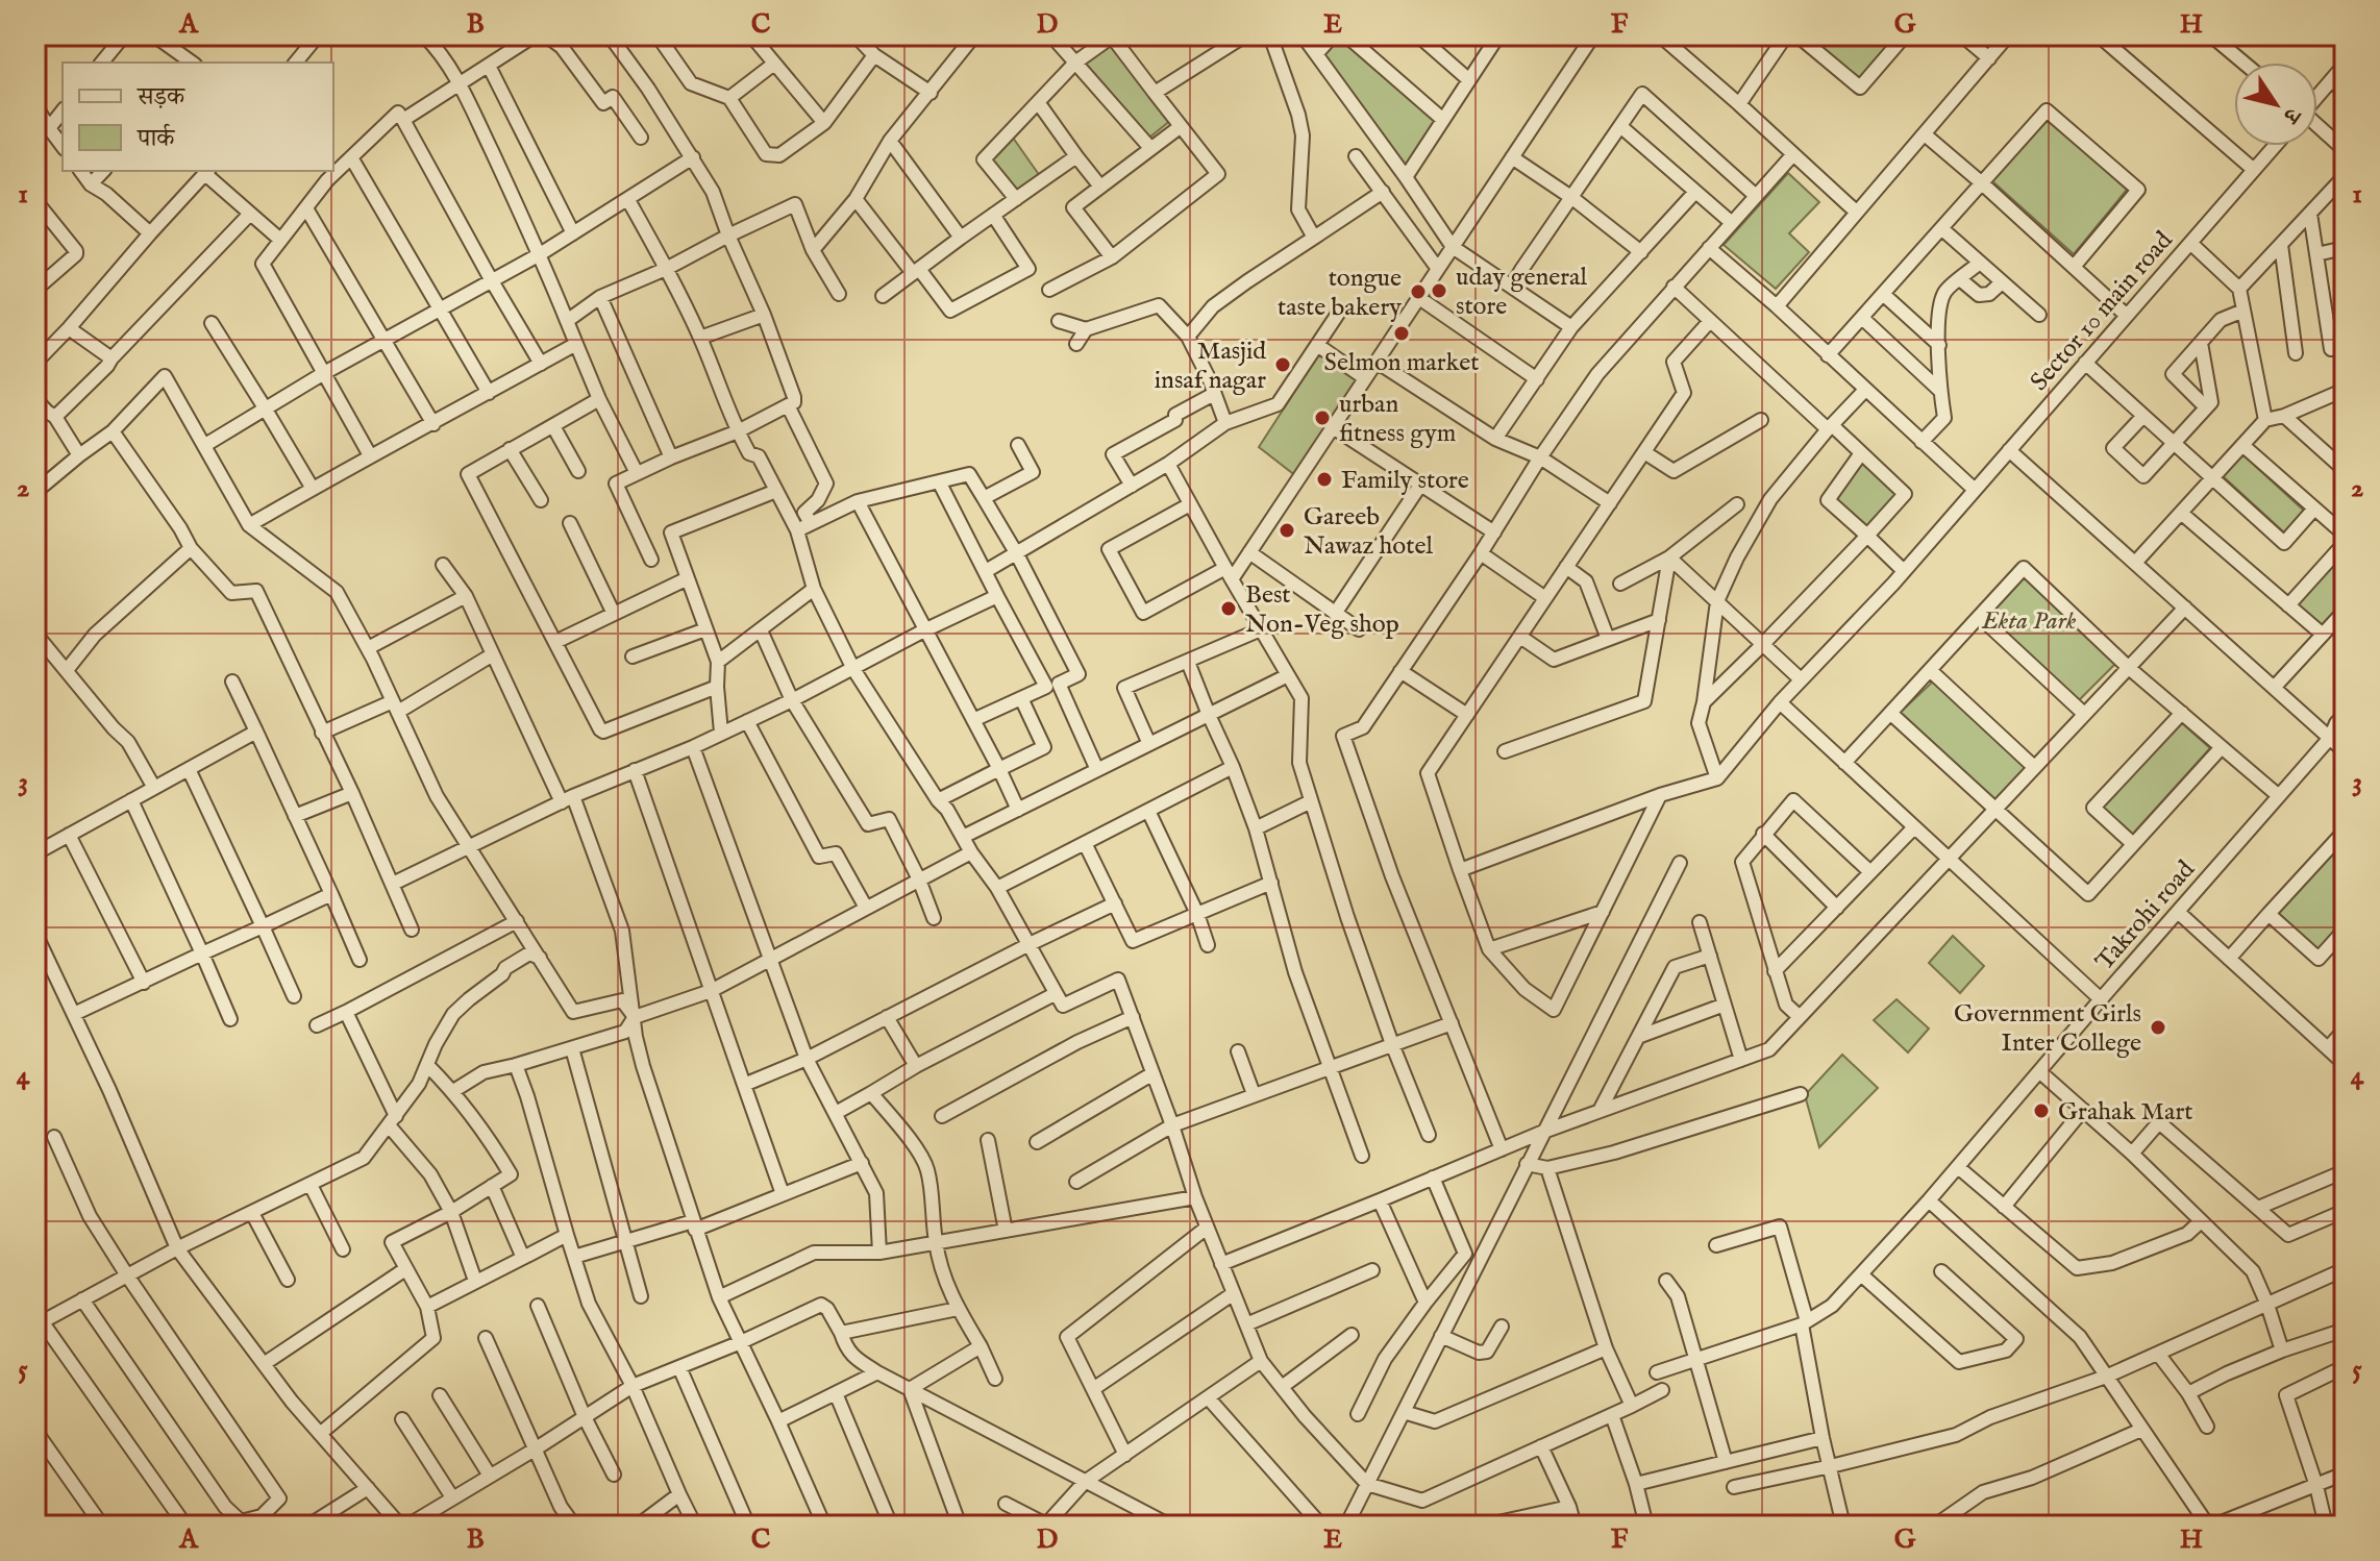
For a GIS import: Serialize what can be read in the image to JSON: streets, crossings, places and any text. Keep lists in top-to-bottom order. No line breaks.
{"streets":{"street":["Sector 10 main road","Takrohi road"]},"parks":["Ekta Park"],"places":["uday general store","tongue taste bakery","Selmon market","Masjid insaf nagar","urban fitness gym","Family store","Gareeb Nawaz hotel","Best Non-Veg shop","Government Girls Inter College","Grahak Mart"],"legend":["सड़क","पार्क"],"north":"bottom right","grid":{"columns":["A","B","C","D","E","F","G","H"],"rows":["1","2","3","4","5"]}}
